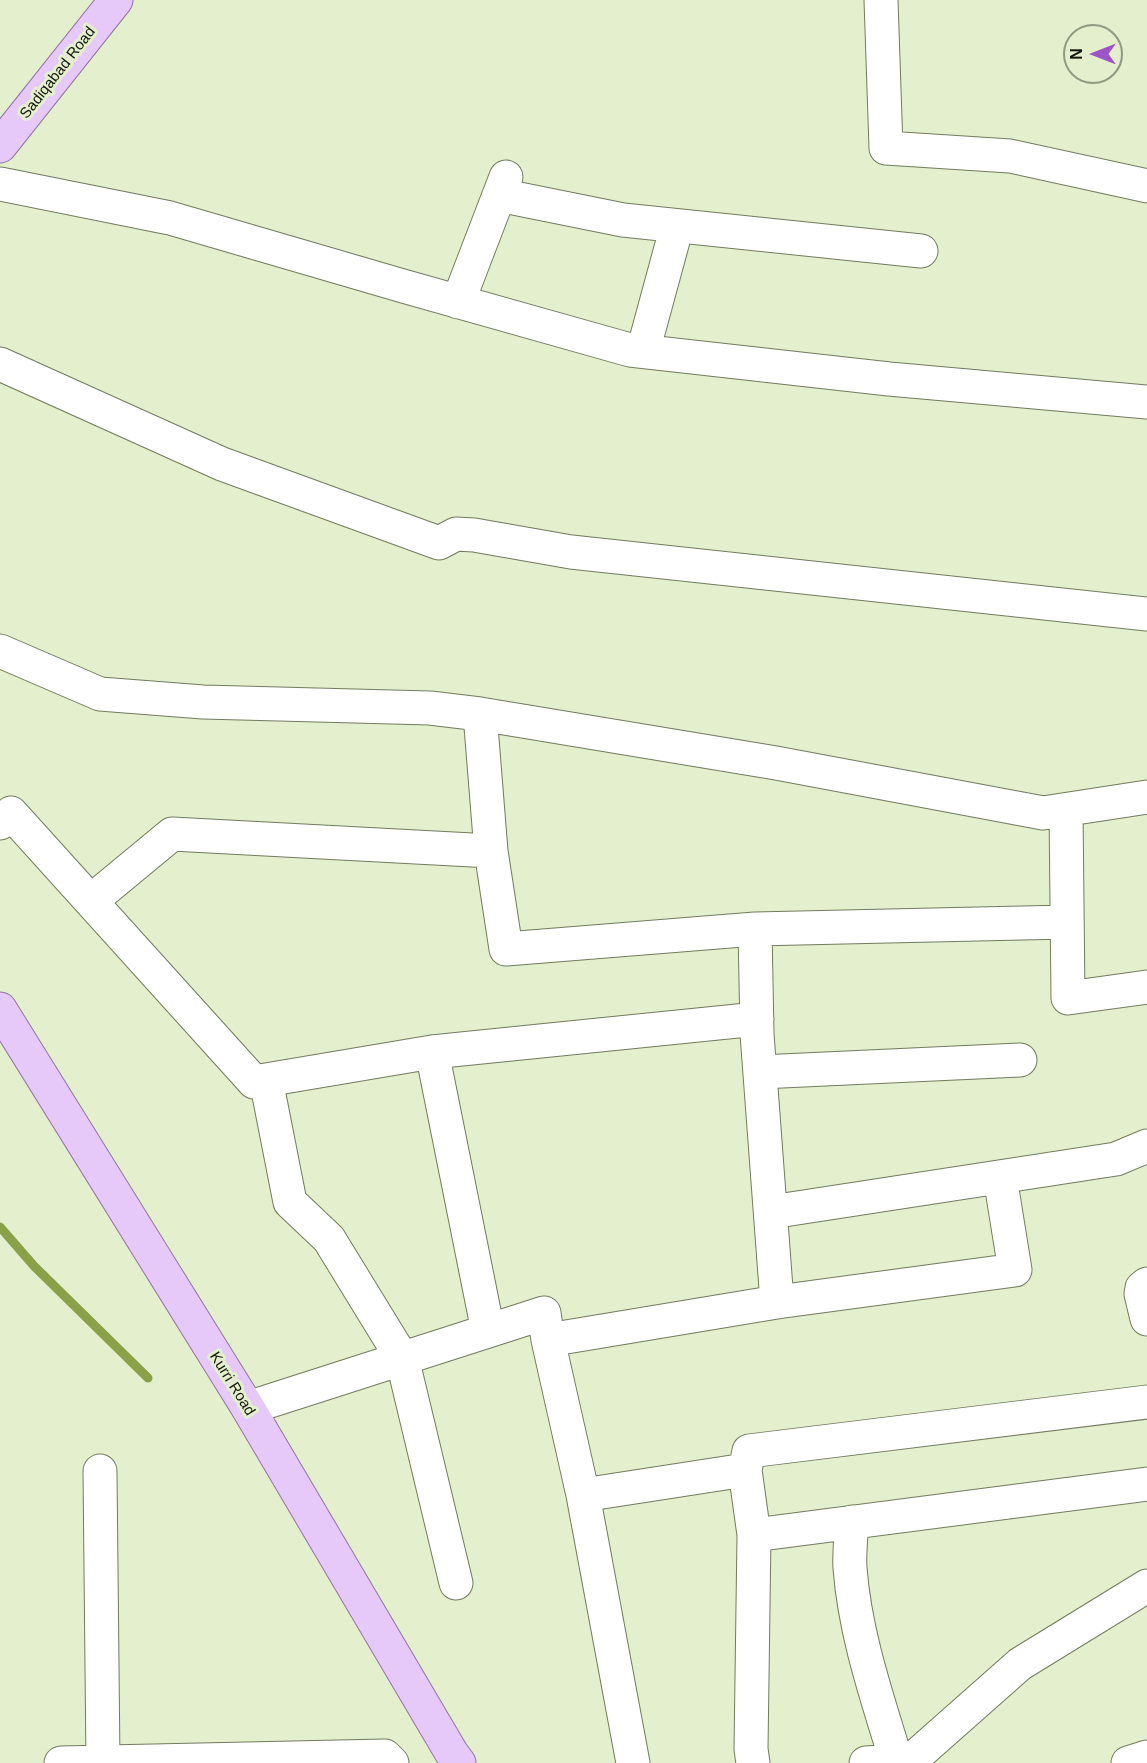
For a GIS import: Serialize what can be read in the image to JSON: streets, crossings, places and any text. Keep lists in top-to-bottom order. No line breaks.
{"streets":{"main road":["Sadiqabad Road","Kurri Road"]},"north":"left"}
